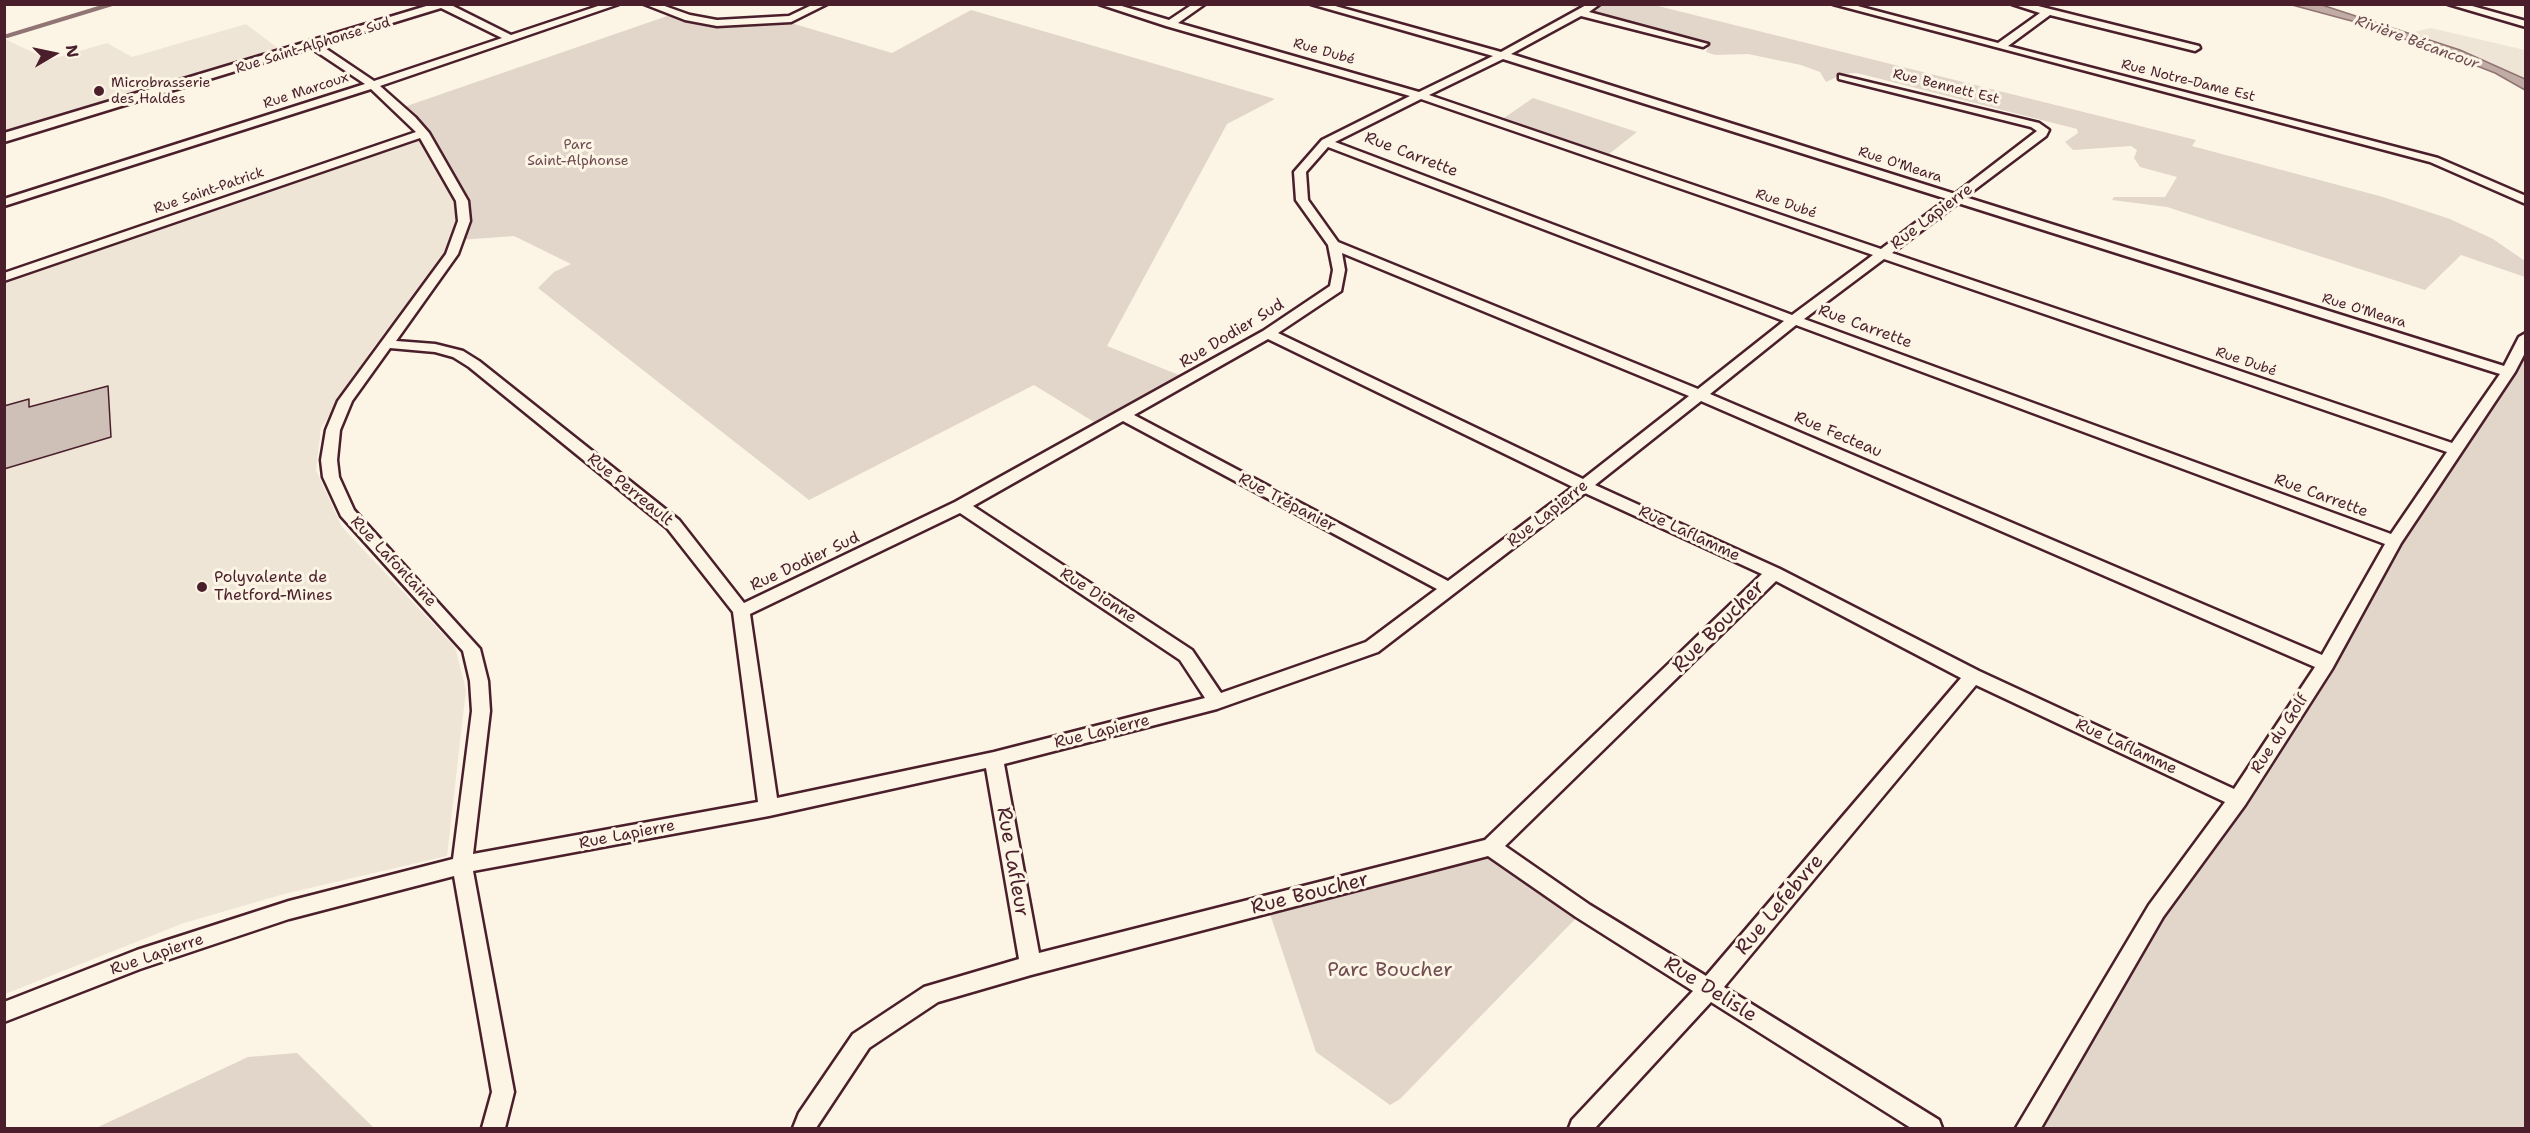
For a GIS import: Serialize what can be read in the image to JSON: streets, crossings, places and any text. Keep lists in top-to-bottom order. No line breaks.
{"streets":{"main road":["Rue Saint-Alphonse Sud"],"street":["Rue Dubé","Rue Notre-Dame Est","Rue Bennett Est","Rue Marcoux","Rue Carrette","Rue O'Meara","Rue Saint-Patrick","Rue Lapierre","Rue Dodier Sud","Rue Fecteau","Rue Perreault","Rue Trépanier","Rue Laflamme","Rue Lafontaine","Rue Dionne","Rue Boucher","Rue du Golf","Rue Lafleur","Rue Lefebvre","Rue Delisle"]},"crossings":[["Rue Saint-Alphonse Sud","Rue Lafontaine"],["Rue Dubé","Rue Lapierre"],["Rue Dubé","Rue Dodier Sud"],["Rue Dubé","Rue du Golf"],["Rue Bennett Est","Rue Lapierre"],["Rue Marcoux","Rue Lafontaine"],["Rue Carrette","Rue Lapierre"],["Rue Carrette","Rue Dodier Sud"],["Rue Carrette","Rue du Golf"],["Rue O'Meara","Rue Lapierre"],["Rue O'Meara","Rue Dodier Sud"],["Rue O'Meara","Rue du Golf"],["Rue Saint-Patrick","Rue Lafontaine"],["Rue Lapierre","Rue Fecteau"],["Rue Lapierre","Rue Trépanier"],["Rue Lapierre","Rue Laflamme"],["Rue Lapierre","Rue Lafontaine"],["Rue Lapierre","Rue Dionne"],["Rue Lapierre","Rue Lafleur"],["Rue Dodier Sud","Rue Fecteau"],["Rue Dodier Sud","Rue Perreault"],["Rue Dodier Sud","Rue Trépanier"],["Rue Dodier Sud","Rue Laflamme"],["Rue Dodier Sud","Rue Dionne"],["Rue Fecteau","Rue du Golf"],["Rue Perreault","Rue Lafontaine"],["Rue Laflamme","Rue Boucher"],["Rue Laflamme","Rue du Golf"],["Rue Laflamme","Rue Lefebvre"],["Rue Boucher","Rue Lafleur"],["Rue Boucher","Rue Delisle"],["Rue Lefebvre","Rue Delisle"]],"water":["Rivière Bécancour"],"parks":["Parc Saint-Alphonse","Parc Boucher"],"places":["Microbrasserie des Haldes","Polyvalente de Thetford-Mines"],"north":"right"}
